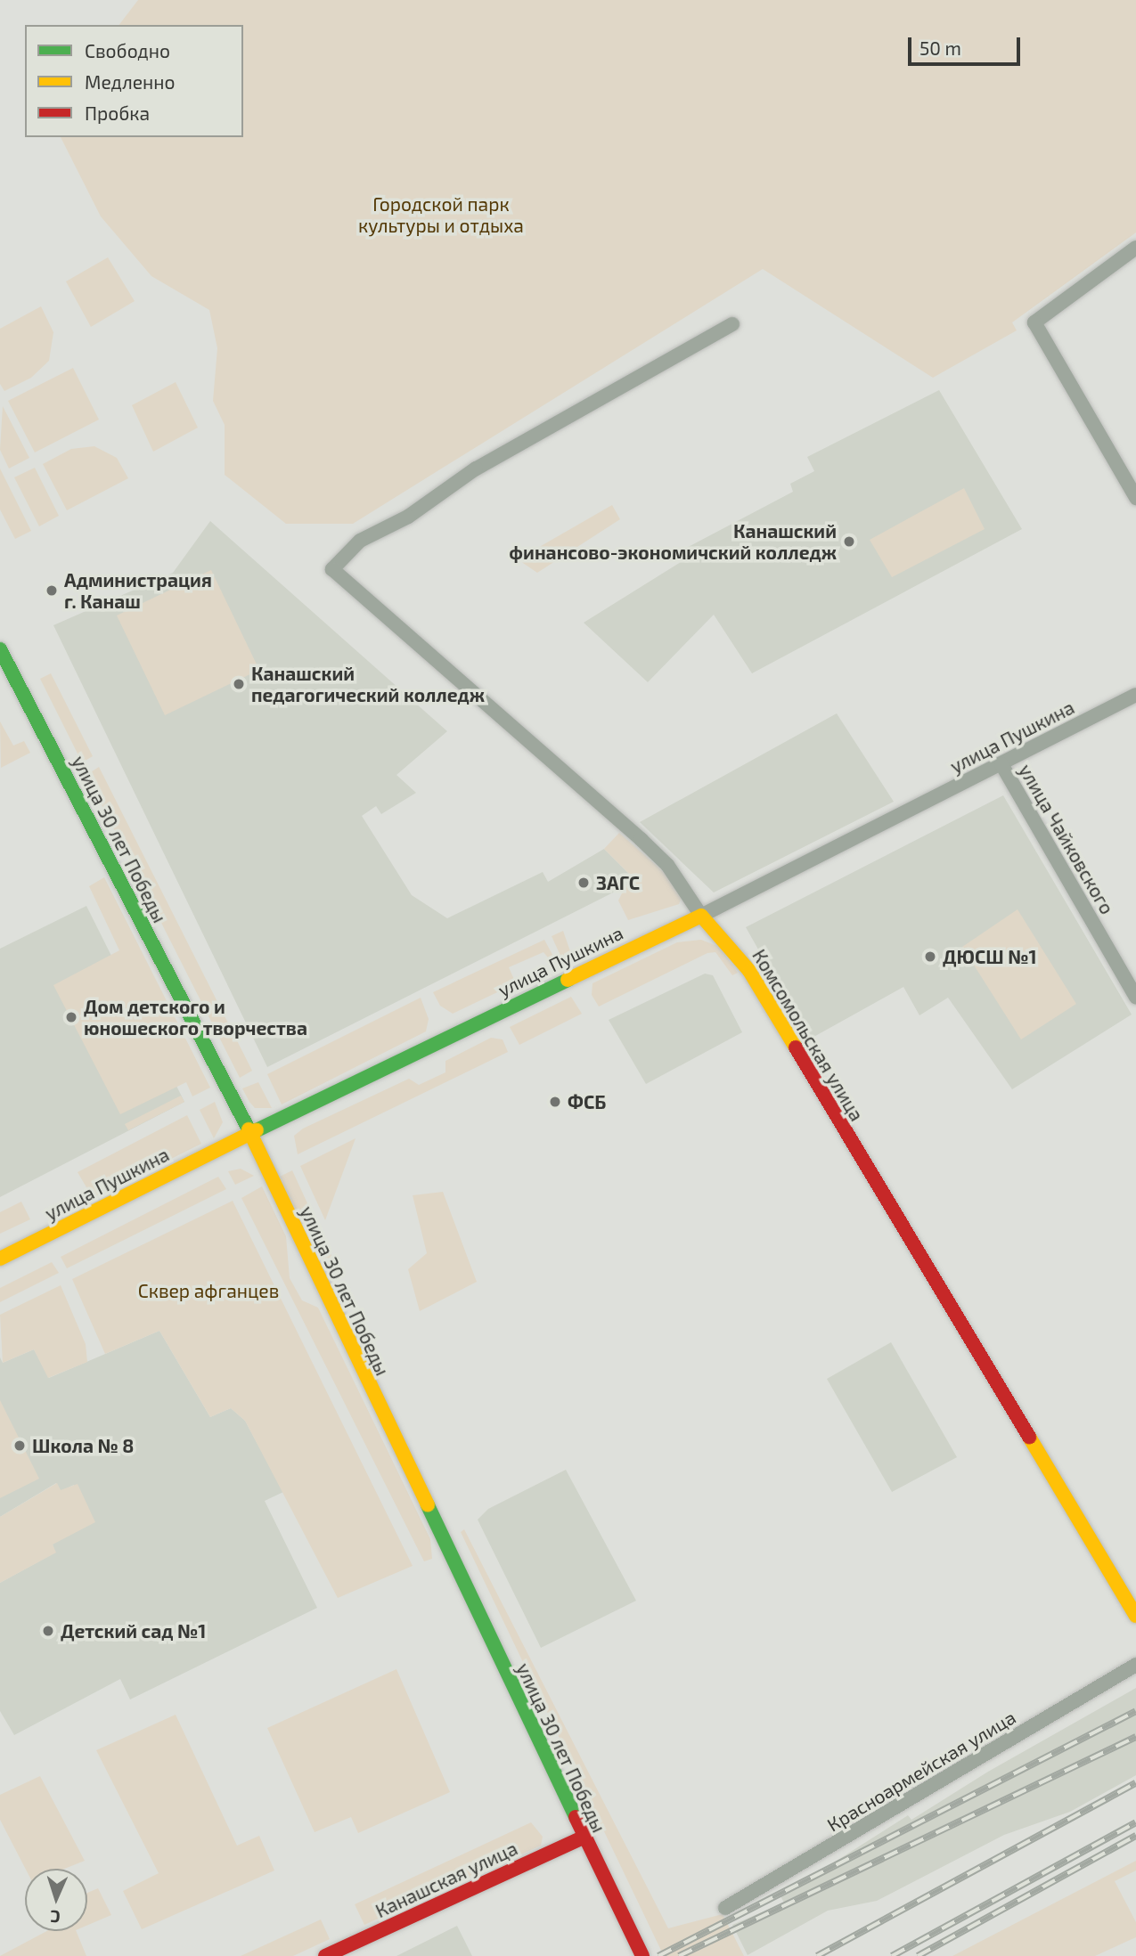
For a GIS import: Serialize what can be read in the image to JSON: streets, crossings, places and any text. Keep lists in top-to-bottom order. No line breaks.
{"streets":{"main road":["улица Пушкина","улица 30 лет Победы","Комсомольская улица","Канашская улица"],"street":["улица Чайковского","Красноармейская улица"]},"crossings":[["улица Пушкина","улица 30 лет Победы"],["улица Пушкина","улица Чайковского"],["улица Пушкина","Комсомольская улица"],["улица 30 лет Победы","Канашская улица"]],"parks":["Городской парк культуры и отдыха","Сквер афганцев"],"places":["Канашский финансово-экономичский колледж","Администрация г. Канаш","Канашский педагогический колледж","ЗАГС","ДЮСШ №1","Дом детского и юношеского творчества","ФСБ","Школа № 8","Детский сад №1"],"legend":["Свободно","Медленно","Пробка"],"scale_bar":"50 m","north":"bottom"}
